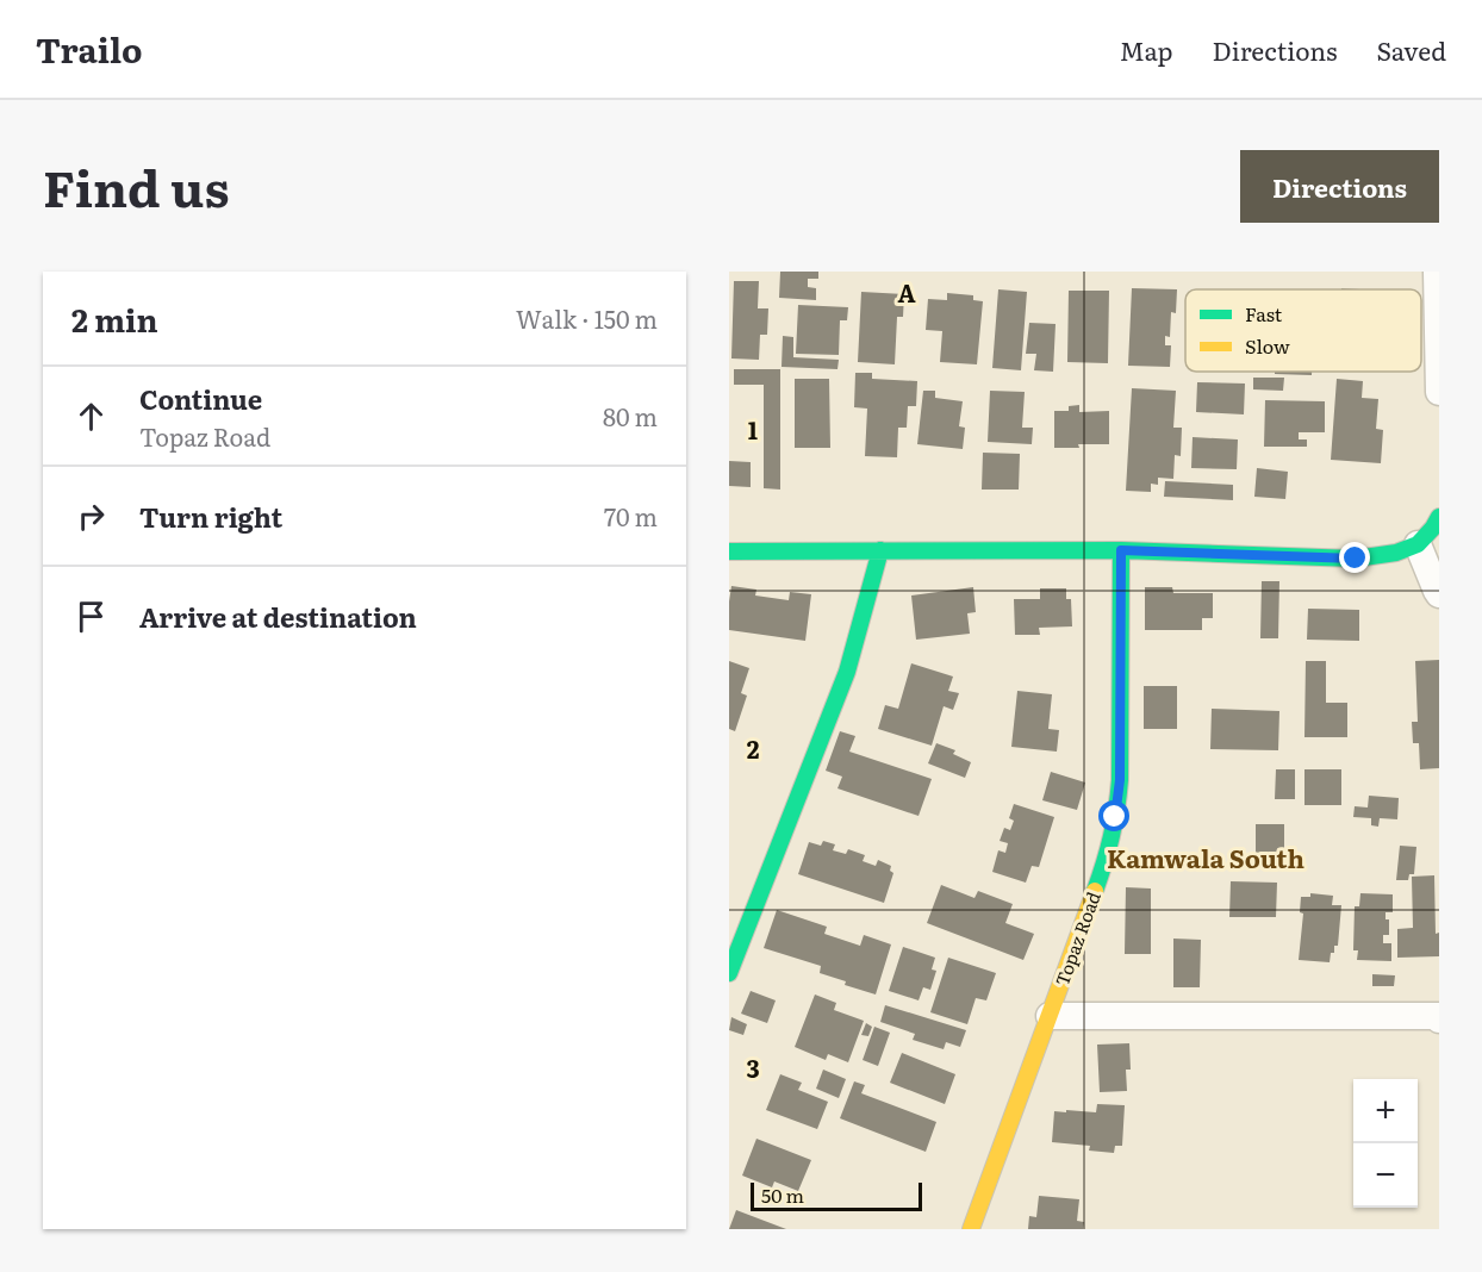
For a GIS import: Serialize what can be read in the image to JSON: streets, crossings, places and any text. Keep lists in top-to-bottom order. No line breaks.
{"streets":{"street":["Topaz Road"]},"districts":["Kamwala South"],"legend":["Fast","Slow"],"scale_bar":"50 m","page":{"header":"Trailo","nav":["Map","Directions","Saved"],"title":"Find us","buttons":"Directions","heading":["2 min","Walk · 150 m"],"list":[["Continue","Topaz Road","80 m"],["Turn right","70 m"],"Arrive at destination"],"map_buttons":["+","−"],"scale":"50 m"},"grid":{"columns":["A"],"rows":["1","2","3"]}}
